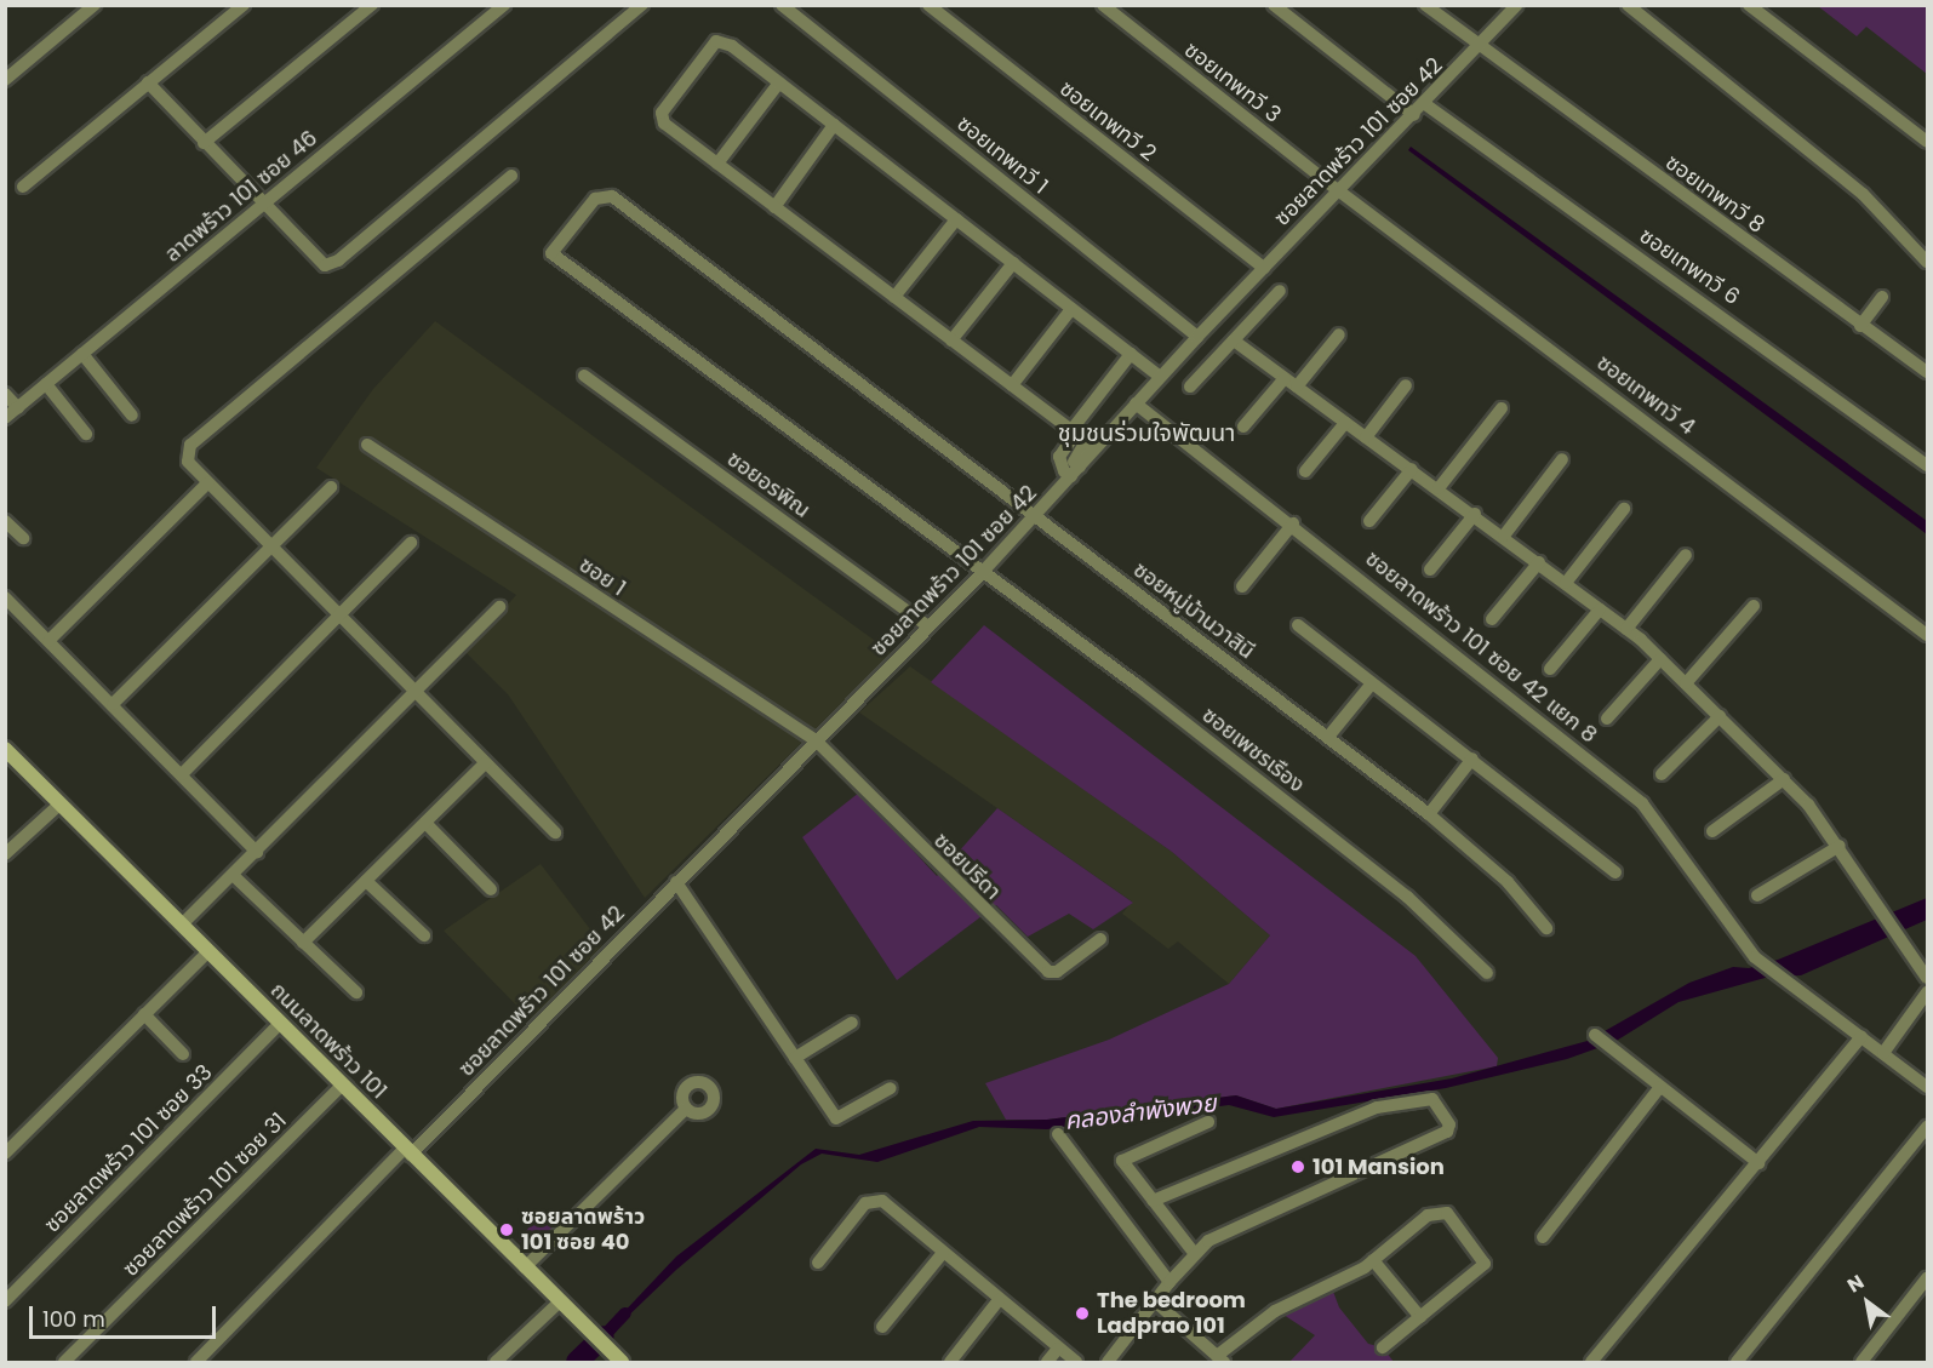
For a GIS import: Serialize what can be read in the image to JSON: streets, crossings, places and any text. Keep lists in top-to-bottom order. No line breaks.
{"streets":{"street":["ซอยเทพทวี 3","ซอยเทพทวี 2","ซอยลาดพร้าว 101 ซอย 42","ซอยเทพทวี 1","ซอยเทพทวี 8","ลาดพร้าว 101 ซอย 46","ซอยเทพทวี 6","ซอยเทพทวี 4","ซอยอรพิณ","ซอย 1","ซอยหมู่บ้านวาสินี","ซอยลาดพร้าว 101 ซอย 42 แยก 8","ซอยเพชรเรือง","ซอยปรีดา","ถนนลาดพร้าว 101","ซอยลาดพร้าว 101 ซอย 33","ซอยลาดพร้าว 101 ซอย 31"]},"crossings":[["ซอยเทพทวี 3","ซอยลาดพร้าว 101 ซอย 42"],["ซอยเทพทวี 3","ซอยเทพทวี 4"],["ซอยเทพทวี 2","ซอยลาดพร้าว 101 ซอย 42"],["ซอยลาดพร้าว 101 ซอย 42","ซอยเทพทวี 1"],["ซอยลาดพร้าว 101 ซอย 42","ซอยเทพทวี 8"],["ซอยลาดพร้าว 101 ซอย 42","ซอยเทพทวี 6"],["ซอยลาดพร้าว 101 ซอย 42","ซอยเทพทวี 4"],["ซอยลาดพร้าว 101 ซอย 42","ซอยอรพิณ"],["ซอยลาดพร้าว 101 ซอย 42","ซอย 1"],["ซอยลาดพร้าว 101 ซอย 42","ซอยหมู่บ้านวาสินี"],["ซอยลาดพร้าว 101 ซอย 42","ซอยลาดพร้าว 101 ซอย 42 แยก 8"],["ซอยลาดพร้าว 101 ซอย 42","ซอยเพชรเรือง"],["ซอยลาดพร้าว 101 ซอย 42","ซอยปรีดา"],["ซอยลาดพร้าว 101 ซอย 42","ถนนลาดพร้าว 101"],["ซอย 1","ซอยปรีดา"],["ซอยหมู่บ้านวาสินี","ซอยเพชรเรือง"],["ถนนลาดพร้าว 101","ซอยลาดพร้าว 101 ซอย 33"],["ถนนลาดพร้าว 101","ซอยลาดพร้าว 101 ซอย 31"]],"districts":["ชุมชนร่วมใจพัฒนา"],"water":["คลองลำพังพวย"],"places":["101 Mansion","ซอยลาดพร้าว 101 ซอย 40","The bedroom Ladprao 101"],"scale_bar":"100 m","north":"top left"}
